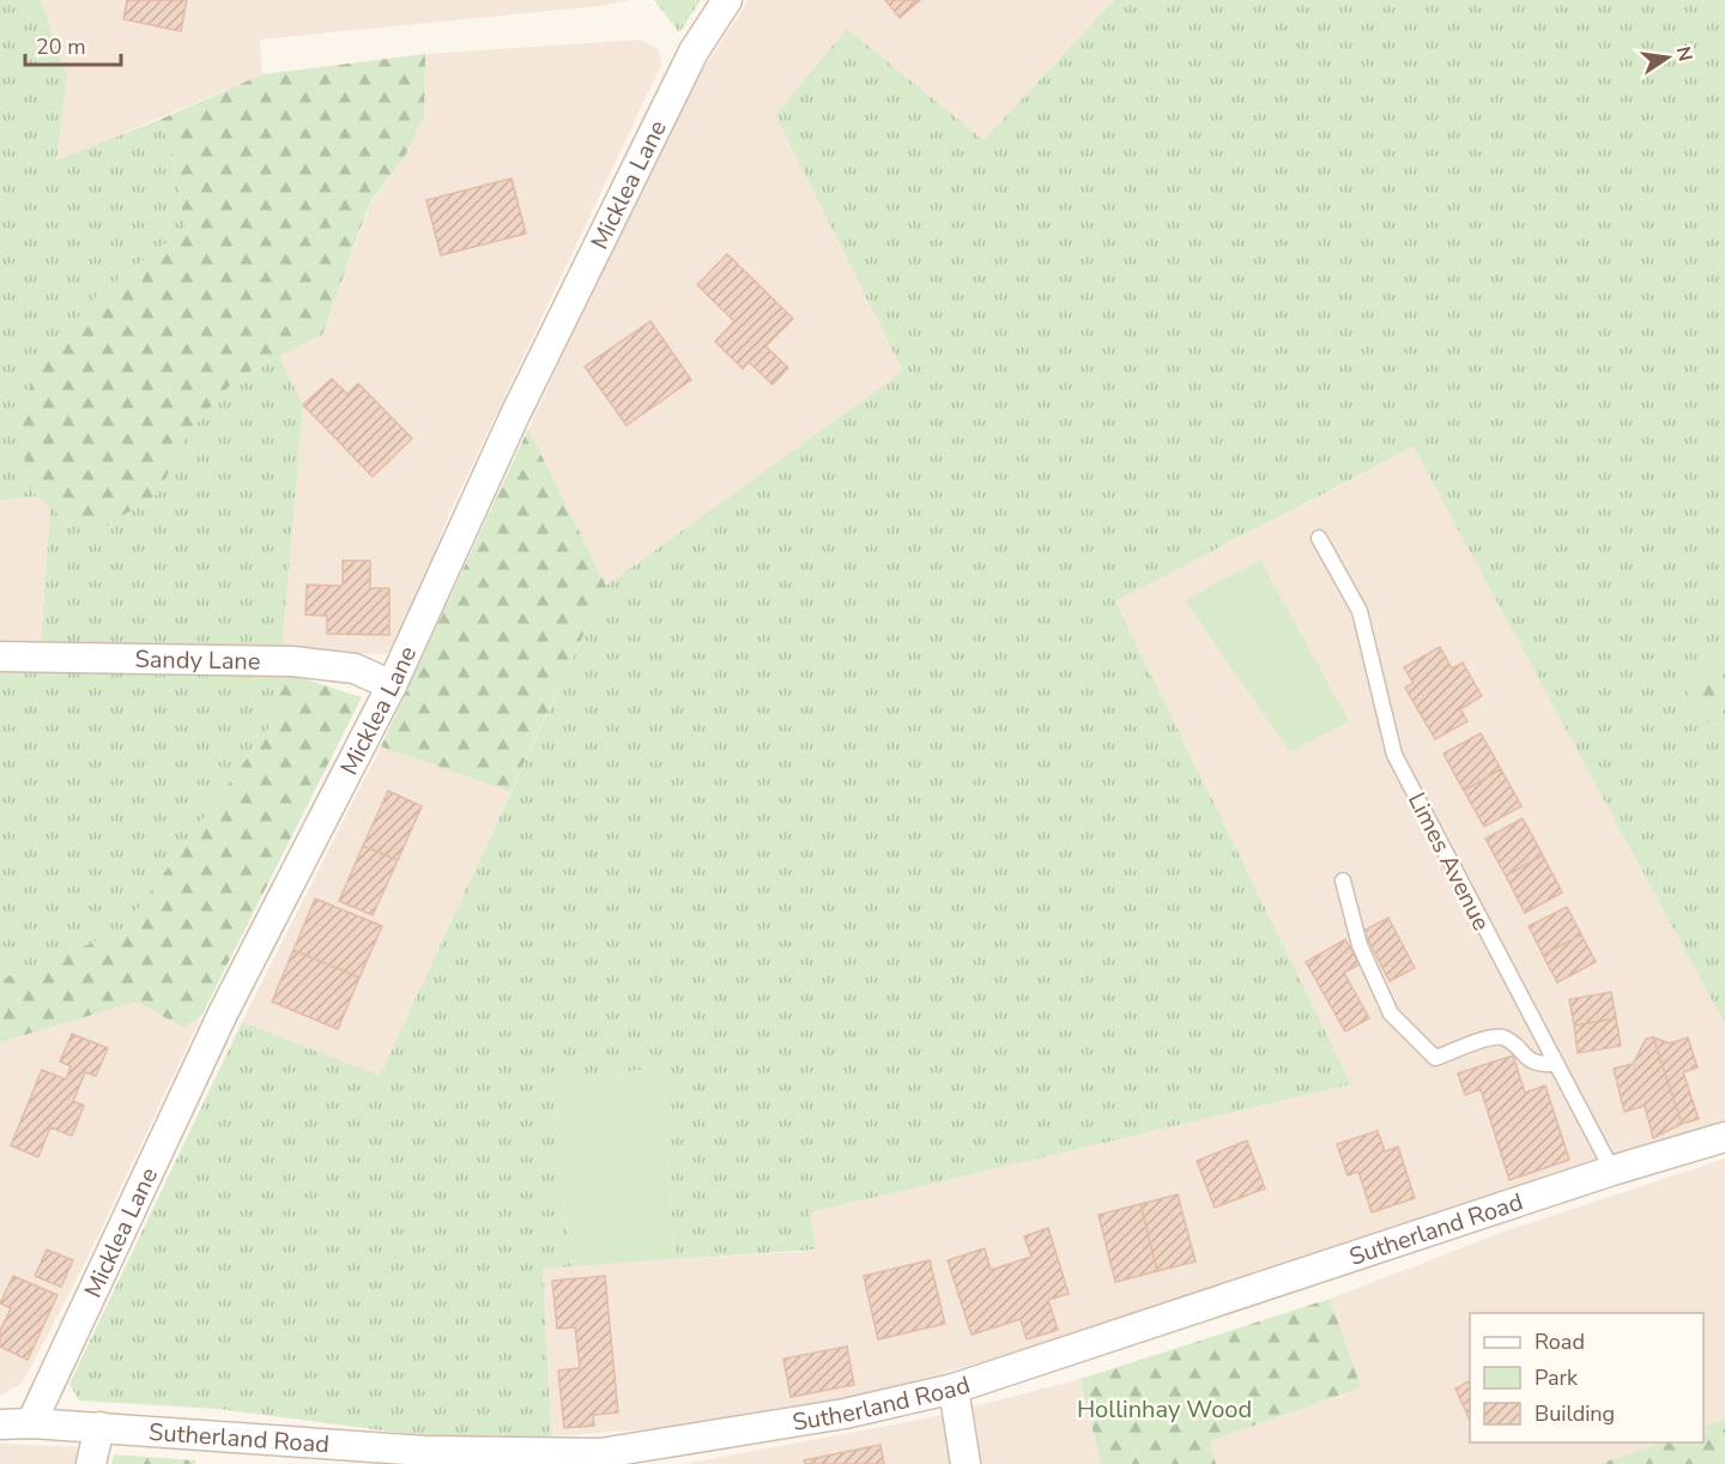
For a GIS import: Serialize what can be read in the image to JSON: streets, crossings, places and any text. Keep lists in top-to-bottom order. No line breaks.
{"streets":{"street":["Micklea Lane","Sandy Lane","Sutherland Road"],"lane":["Limes Avenue"]},"crossings":[["Micklea Lane","Sandy Lane"],["Micklea Lane","Sutherland Road"],["Limes Avenue","Sutherland Road"]],"parks":["Hollinhay Wood"],"legend":["Road","Park","Building"],"scale_bar":"20 m","north":"right"}
